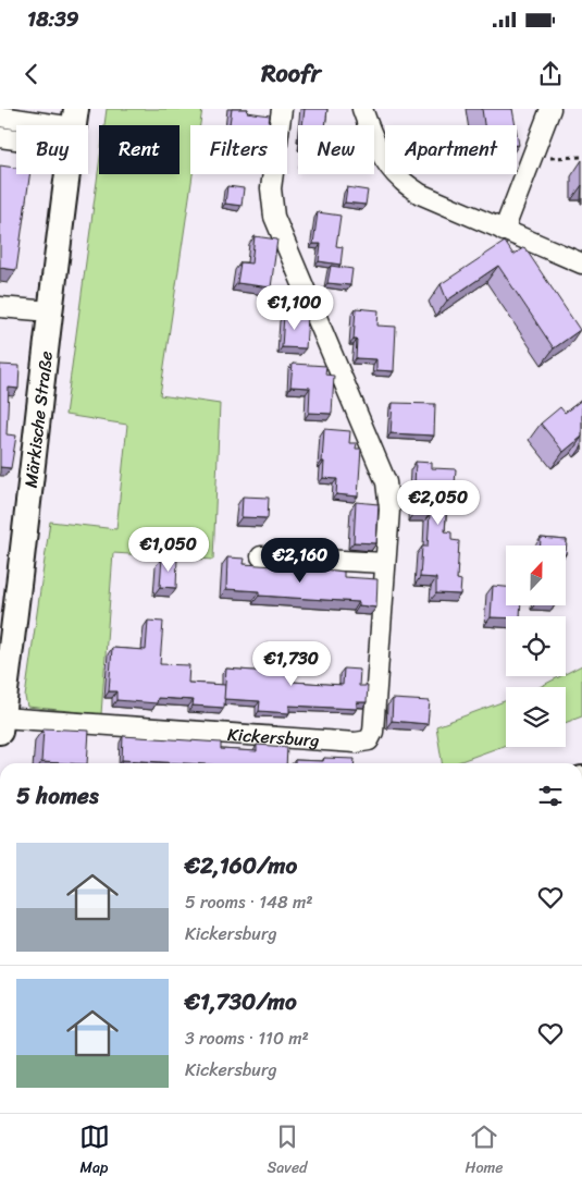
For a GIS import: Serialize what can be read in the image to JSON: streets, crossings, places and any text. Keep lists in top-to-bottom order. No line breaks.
{"streets":{"main road":["Märkische Straße"],"street":["Kickersburg"]},"crossings":[["Märkische Straße","Kickersburg"]],"north":"top","page":{"status":"18:39","header":"Roofr","chip":["Buy","Rent","Filters","New","Apartment"],"price":["€1,100","€2,050","€1,050","€2,160","€1,730"],"heading":"5 homes","list":[{"name":"€2,160/mo","note":"5 rooms · 148 m² · Kickersburg"},{"name":"€1,730/mo","note":"3 rooms · 110 m² · Kickersburg"}],"tabs":["Map","Saved","Home"]}}
